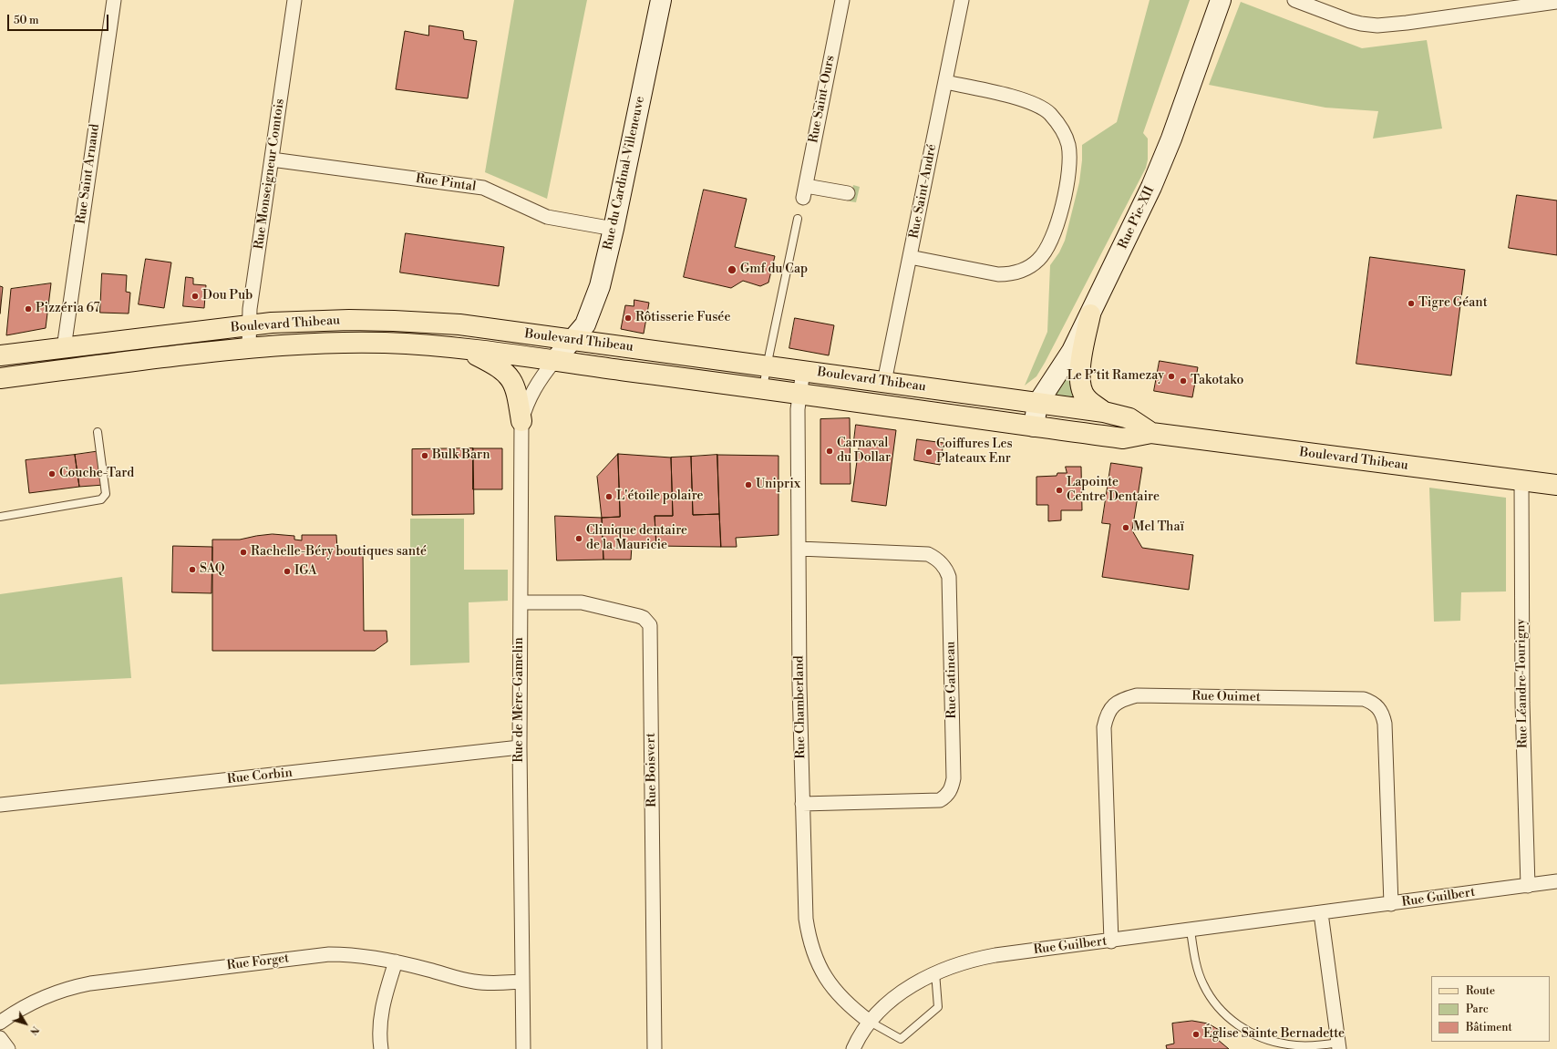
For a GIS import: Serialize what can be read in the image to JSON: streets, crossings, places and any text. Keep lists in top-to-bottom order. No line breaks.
{"streets":{"main road":["Boulevard Thibeau"],"street":["Rue Saint-Ours","Rue du Cardinal-Villeneuve","Rue Saint Arnaud","Rue Monseigneur Comtois","Rue Pintal","Rue Saint-André","Rue Pie-XII","Rue Gatineau","Rue Léandre-Tourigny","Rue Ouimet","Rue de Mère-Gamelin","Rue Chamberland","Rue Boisvert","Rue Corbin","Rue Guilbert","Rue Forget"]},"crossings":[["Rue du Cardinal-Villeneuve","Rue Pintal"],["Rue du Cardinal-Villeneuve","Boulevard Thibeau"],["Rue du Cardinal-Villeneuve","Rue de Mère-Gamelin"],["Rue Saint Arnaud","Boulevard Thibeau"],["Rue Monseigneur Comtois","Rue Pintal"],["Rue Monseigneur Comtois","Boulevard Thibeau"],["Rue Saint-André","Boulevard Thibeau"],["Rue Pie-XII","Boulevard Thibeau"],["Boulevard Thibeau","Rue Léandre-Tourigny"],["Boulevard Thibeau","Rue de Mère-Gamelin"],["Boulevard Thibeau","Rue Chamberland"],["Rue Gatineau","Rue Chamberland"],["Rue Léandre-Tourigny","Rue Guilbert"],["Rue Ouimet","Rue Guilbert"],["Rue de Mère-Gamelin","Rue Boisvert"],["Rue de Mère-Gamelin","Rue Corbin"],["Rue de Mère-Gamelin","Rue Forget"],["Rue Chamberland","Rue Guilbert"]],"places":["Gmf du Cap","Dou Pub","Tigre Géant","Pizzéria 67","Rôtisserie Fusée","Le P’tit Ramezay","Takotako","Carnaval du Dollar","Coiffures Les Plateaux Enr","Bulk Barn","Couche-Tard","Uniprix","Lapointe Centre Dentaire","L'étoile polaire","Mel Thaï","Clinique dentaire de la Mauricie","Rachelle-Béry boutiques santé","SAQ","IGA","Église Sainte Bernadette"],"legend":["Route","Parc","Bâtiment"],"scale_bar":"50 m","north":"bottom right"}
